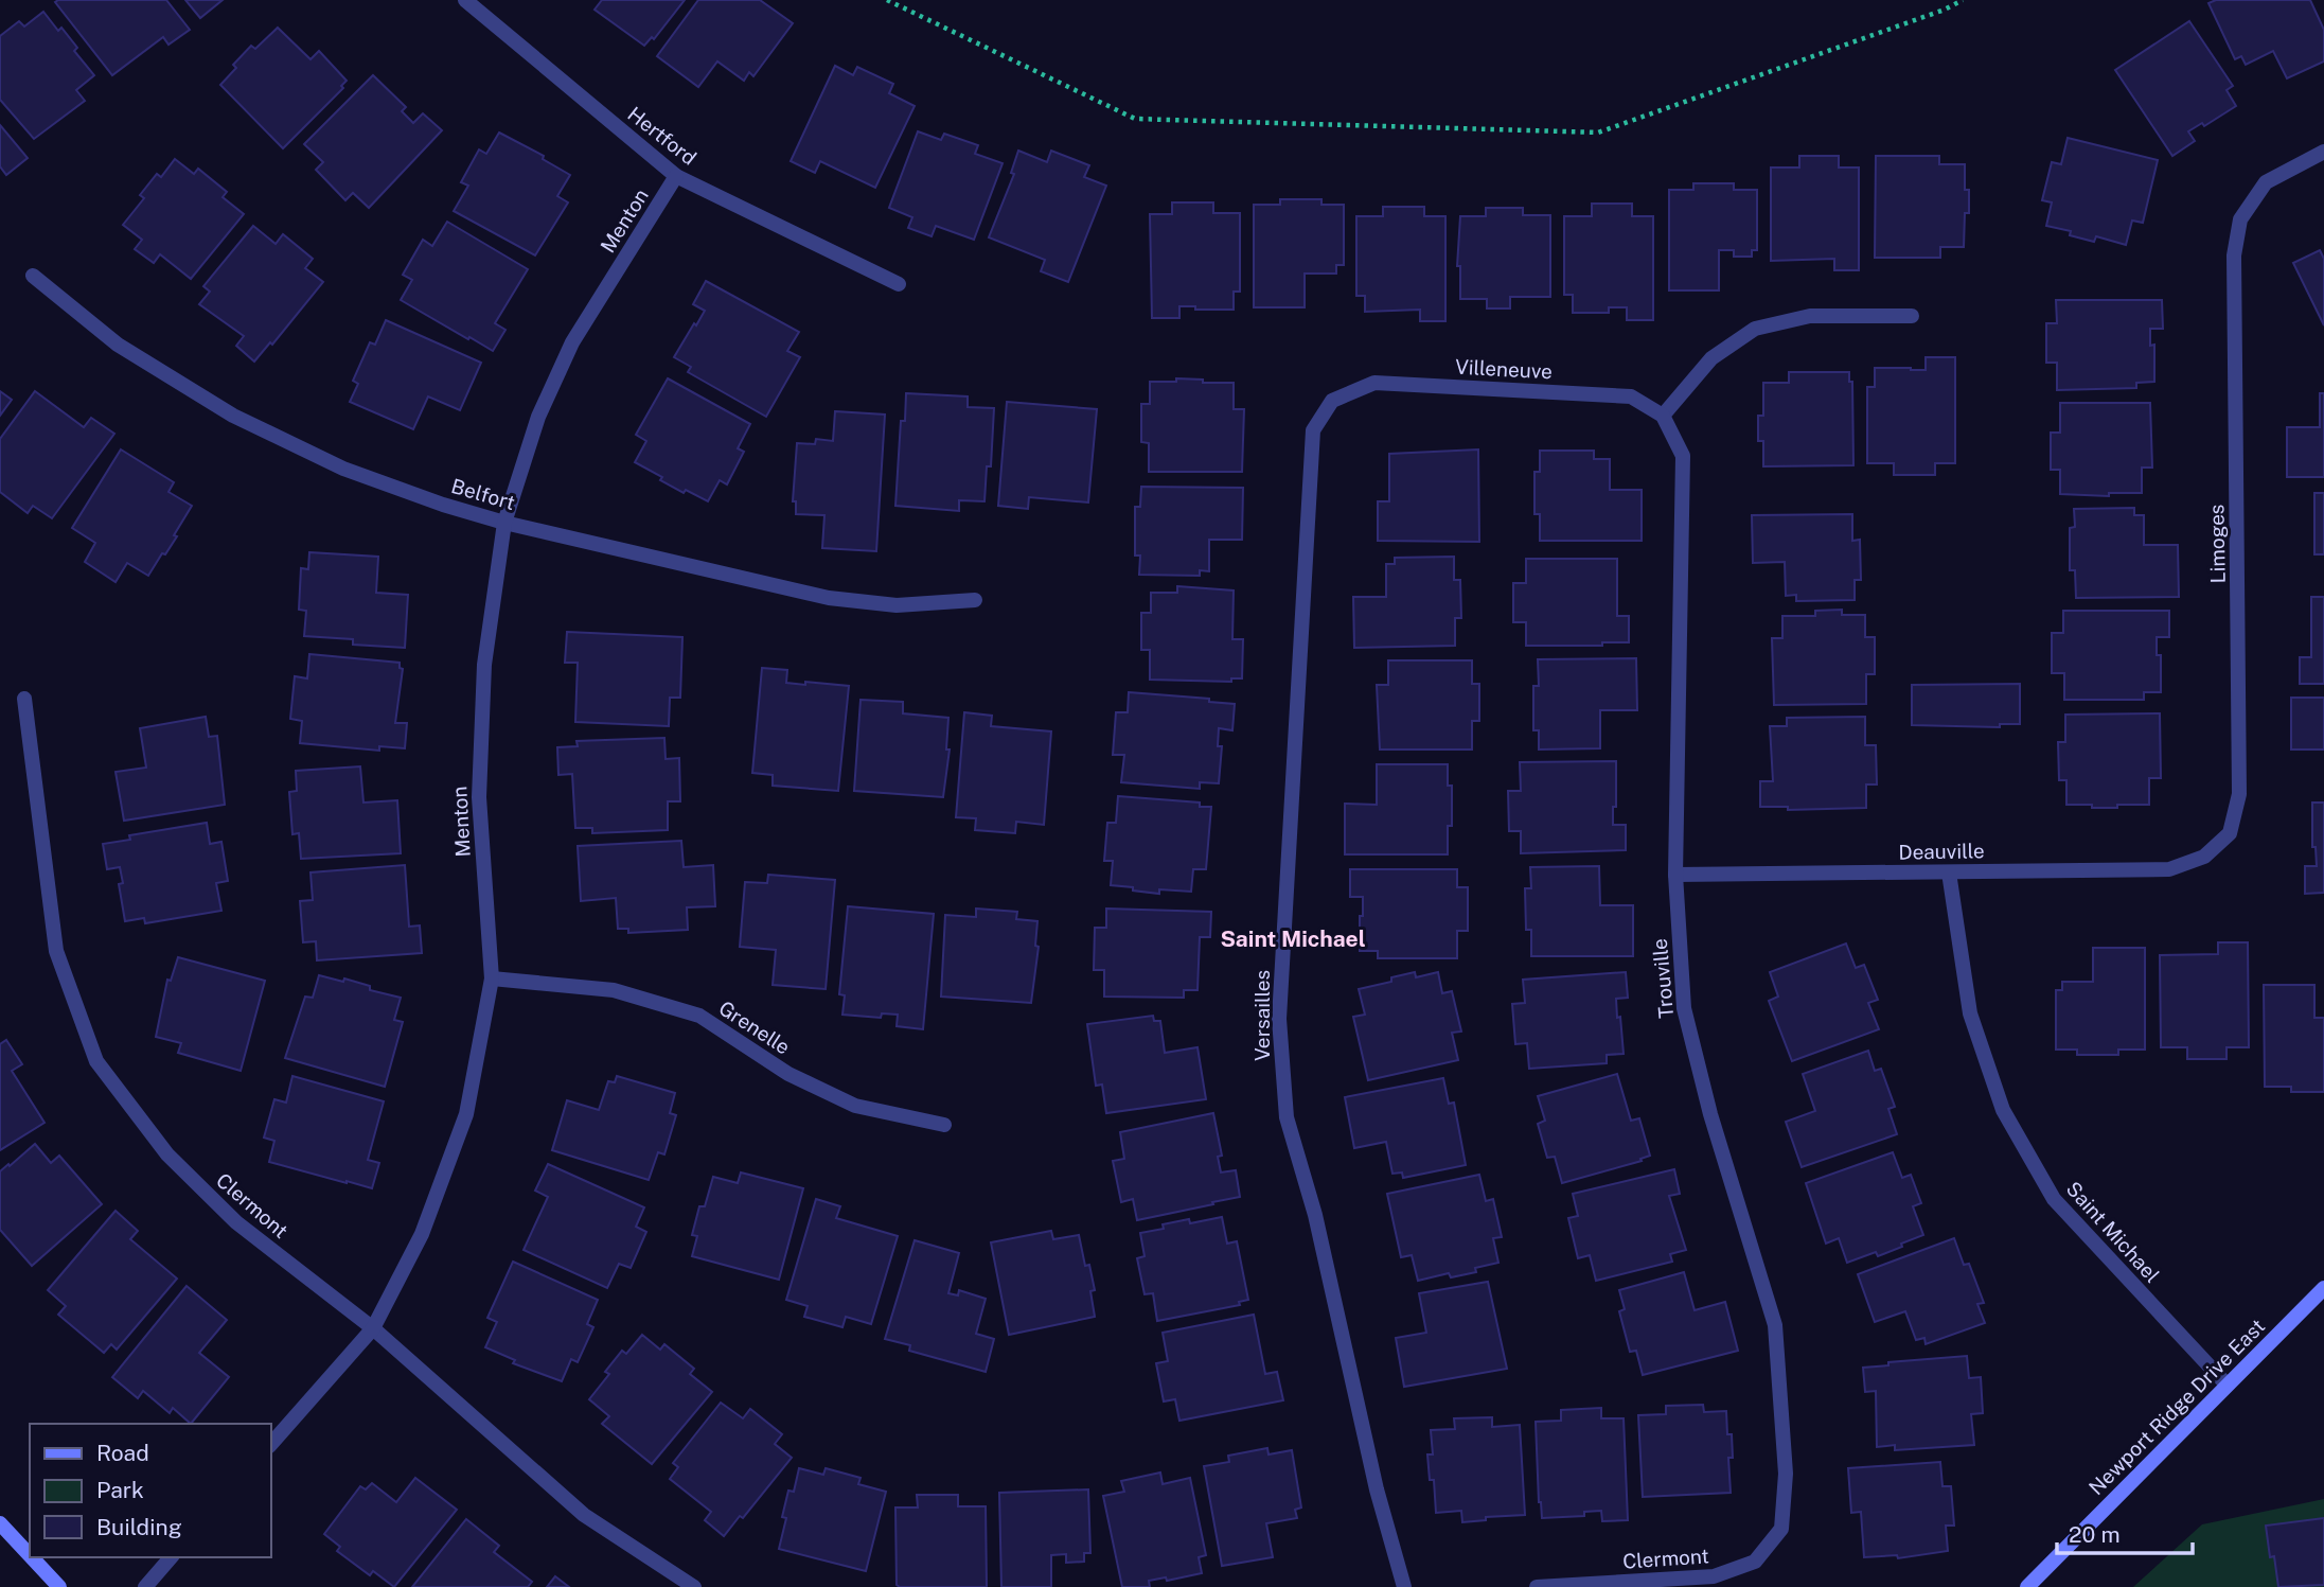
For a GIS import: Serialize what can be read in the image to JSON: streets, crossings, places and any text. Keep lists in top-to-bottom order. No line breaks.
{"streets":{"street":["Hertford","Menton","Villeneuve","Belfort","Limoges","Deauville","Trouville","Versailles","Grenelle","Clermont","Saint Michael","Newport Ridge Drive East"]},"crossings":[["Hertford","Menton"],["Menton","Belfort"],["Menton","Grenelle"],["Menton","Clermont"],["Villeneuve","Trouville"],["Villeneuve","Versailles"],["Limoges","Deauville"],["Deauville","Trouville"],["Deauville","Saint Michael"],["Trouville","Clermont"],["Saint Michael","Newport Ridge Drive East"]],"districts":["Saint Michael"],"legend":["Road","Park","Building"],"scale_bar":"20 m"}
